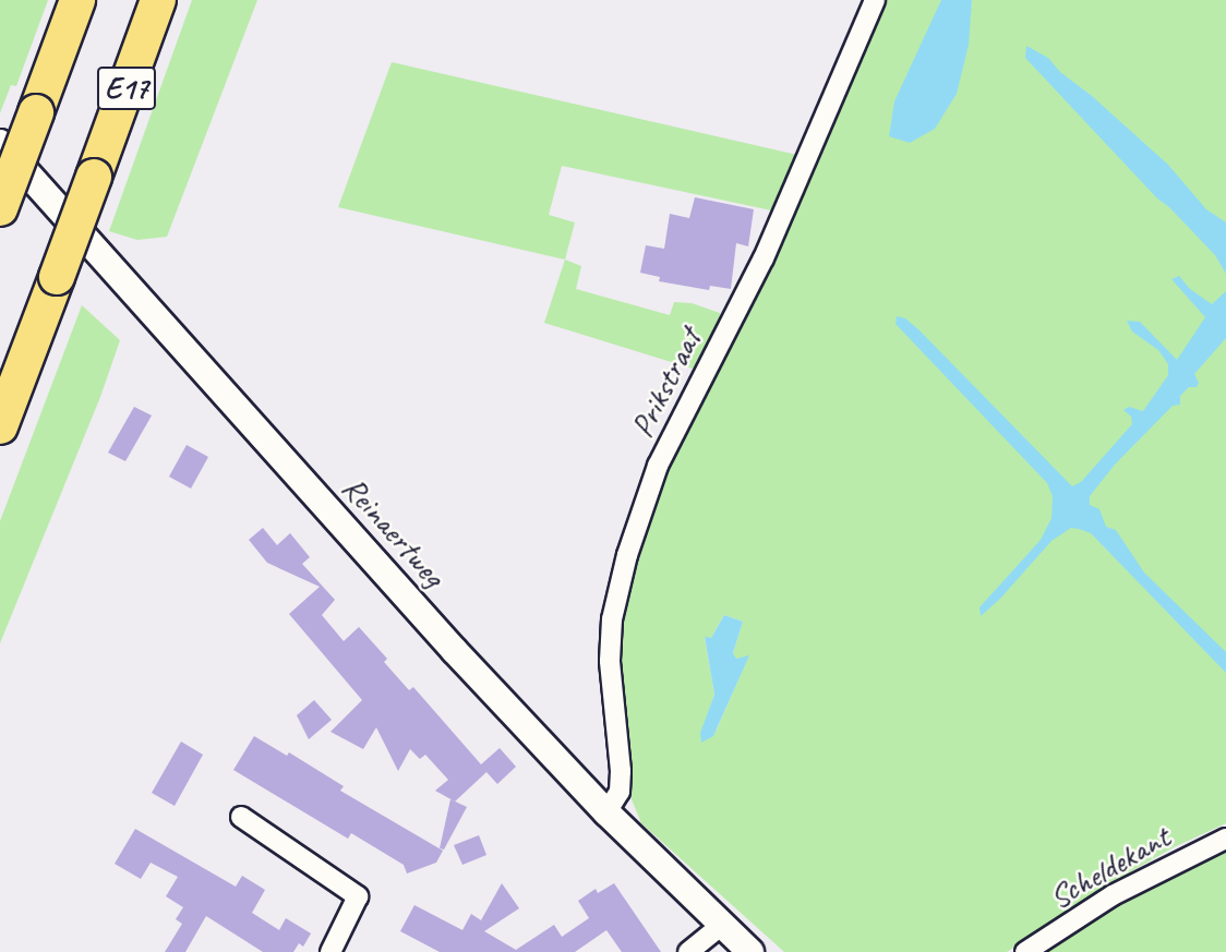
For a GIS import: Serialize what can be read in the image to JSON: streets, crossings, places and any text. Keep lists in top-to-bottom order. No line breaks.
{"streets":{"highway":["E17"],"main road":["Reinaertweg"],"street":["Prikstraat","Scheldekant"]},"crossings":[["Prikstraat","Reinaertweg"]]}
